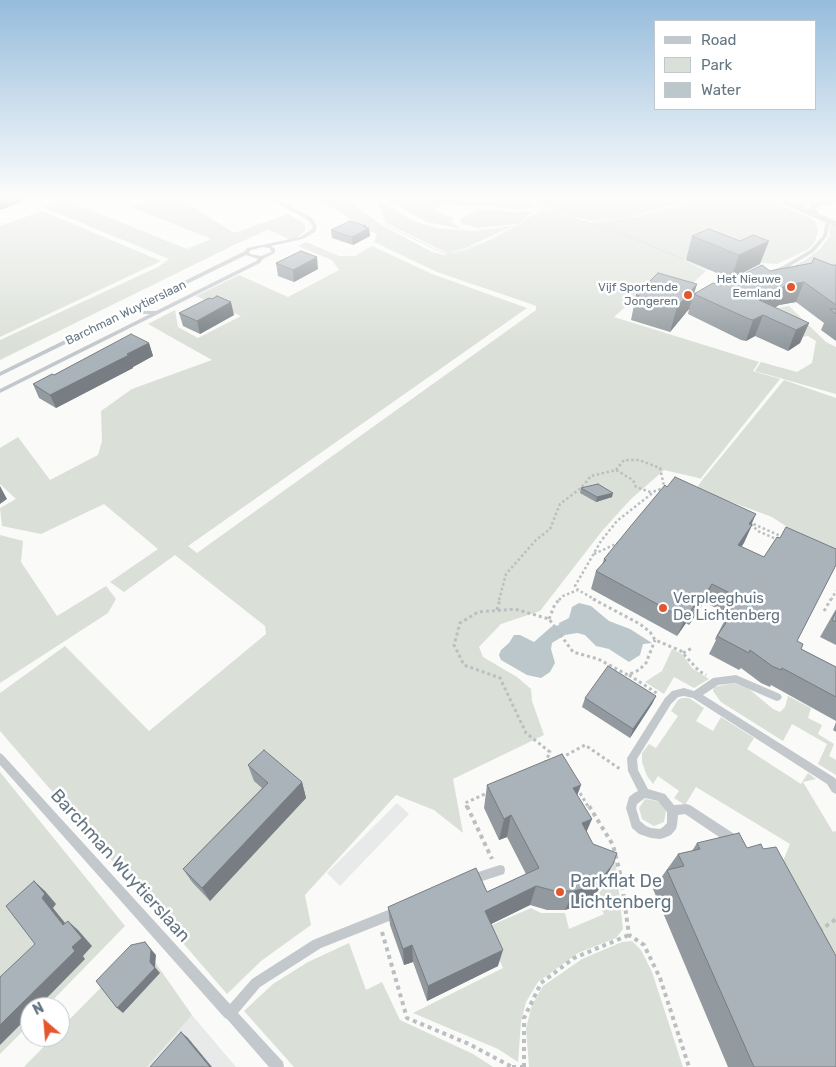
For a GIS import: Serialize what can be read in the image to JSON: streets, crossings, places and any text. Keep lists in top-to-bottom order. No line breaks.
{"streets":{"lane":["Barchman Wuytierslaan"]},"places":["Het Nieuwe Eemland","Vijf Sportende Jongeren","Verpleeghuis De Lichtenberg","Parkflat De Lichtenberg"],"legend":["Road","Park","Water"],"north":"top left"}
